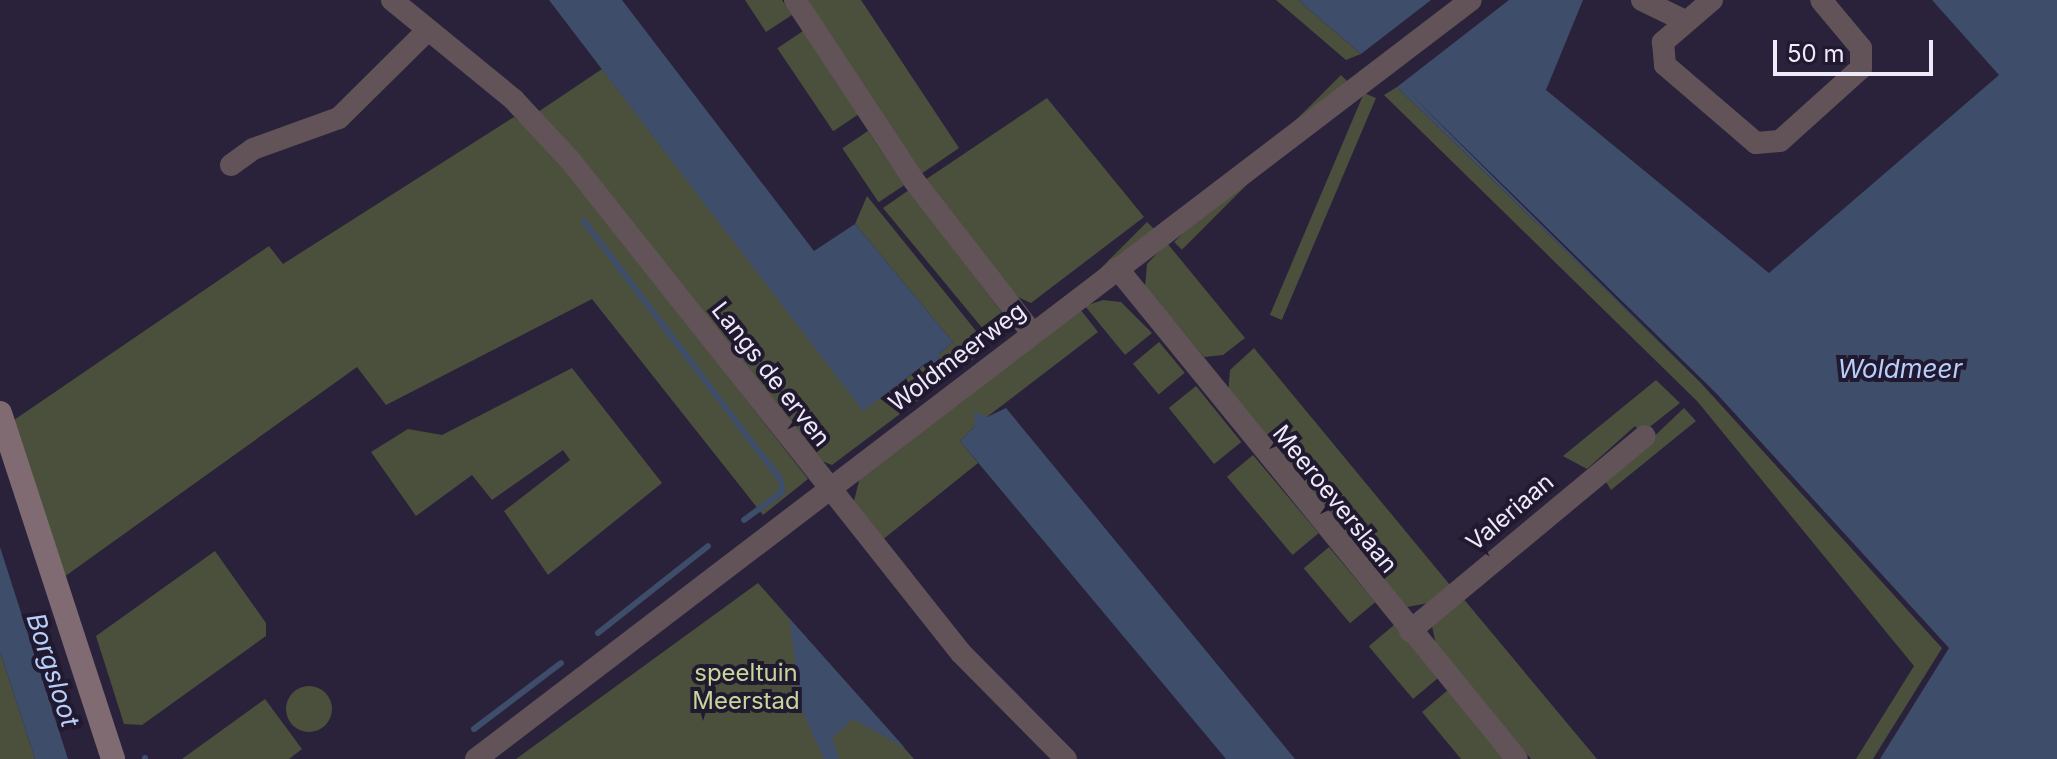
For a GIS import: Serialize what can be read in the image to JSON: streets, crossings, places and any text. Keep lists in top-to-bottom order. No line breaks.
{"streets":{"street":["Woldmeerweg","Langs de erven","Meeroeverslaan","Valeriaan"]},"crossings":[["Woldmeerweg","Langs de erven"],["Woldmeerweg","Meeroeverslaan"],["Meeroeverslaan","Valeriaan"]],"water":["Woldmeer","Borgsloot"],"parks":["speeltuin Meerstad"],"scale_bar":"50 m"}
